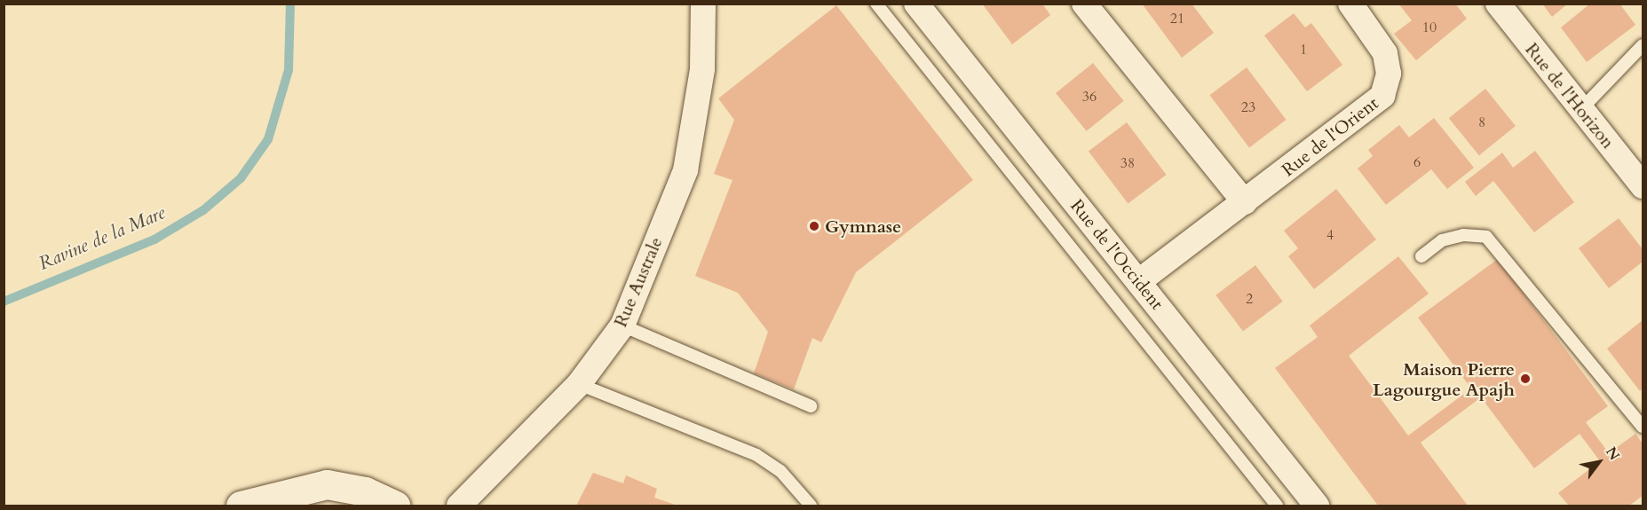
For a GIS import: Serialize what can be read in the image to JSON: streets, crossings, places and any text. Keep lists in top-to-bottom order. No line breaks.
{"streets":{"street":["Rue de l'Horizon","Rue de l'Orient","Rue de l'Occident","Rue Australe"]},"crossings":[["Rue de l'Orient","Rue de l'Occident"]],"water":["Ravine de la Mare"],"places":["Gymnase","Maison Pierre Lagourgue Apajh"],"house_numbers":["21","10","1","36","23","8","6","38","4","2"],"north":"top right"}
